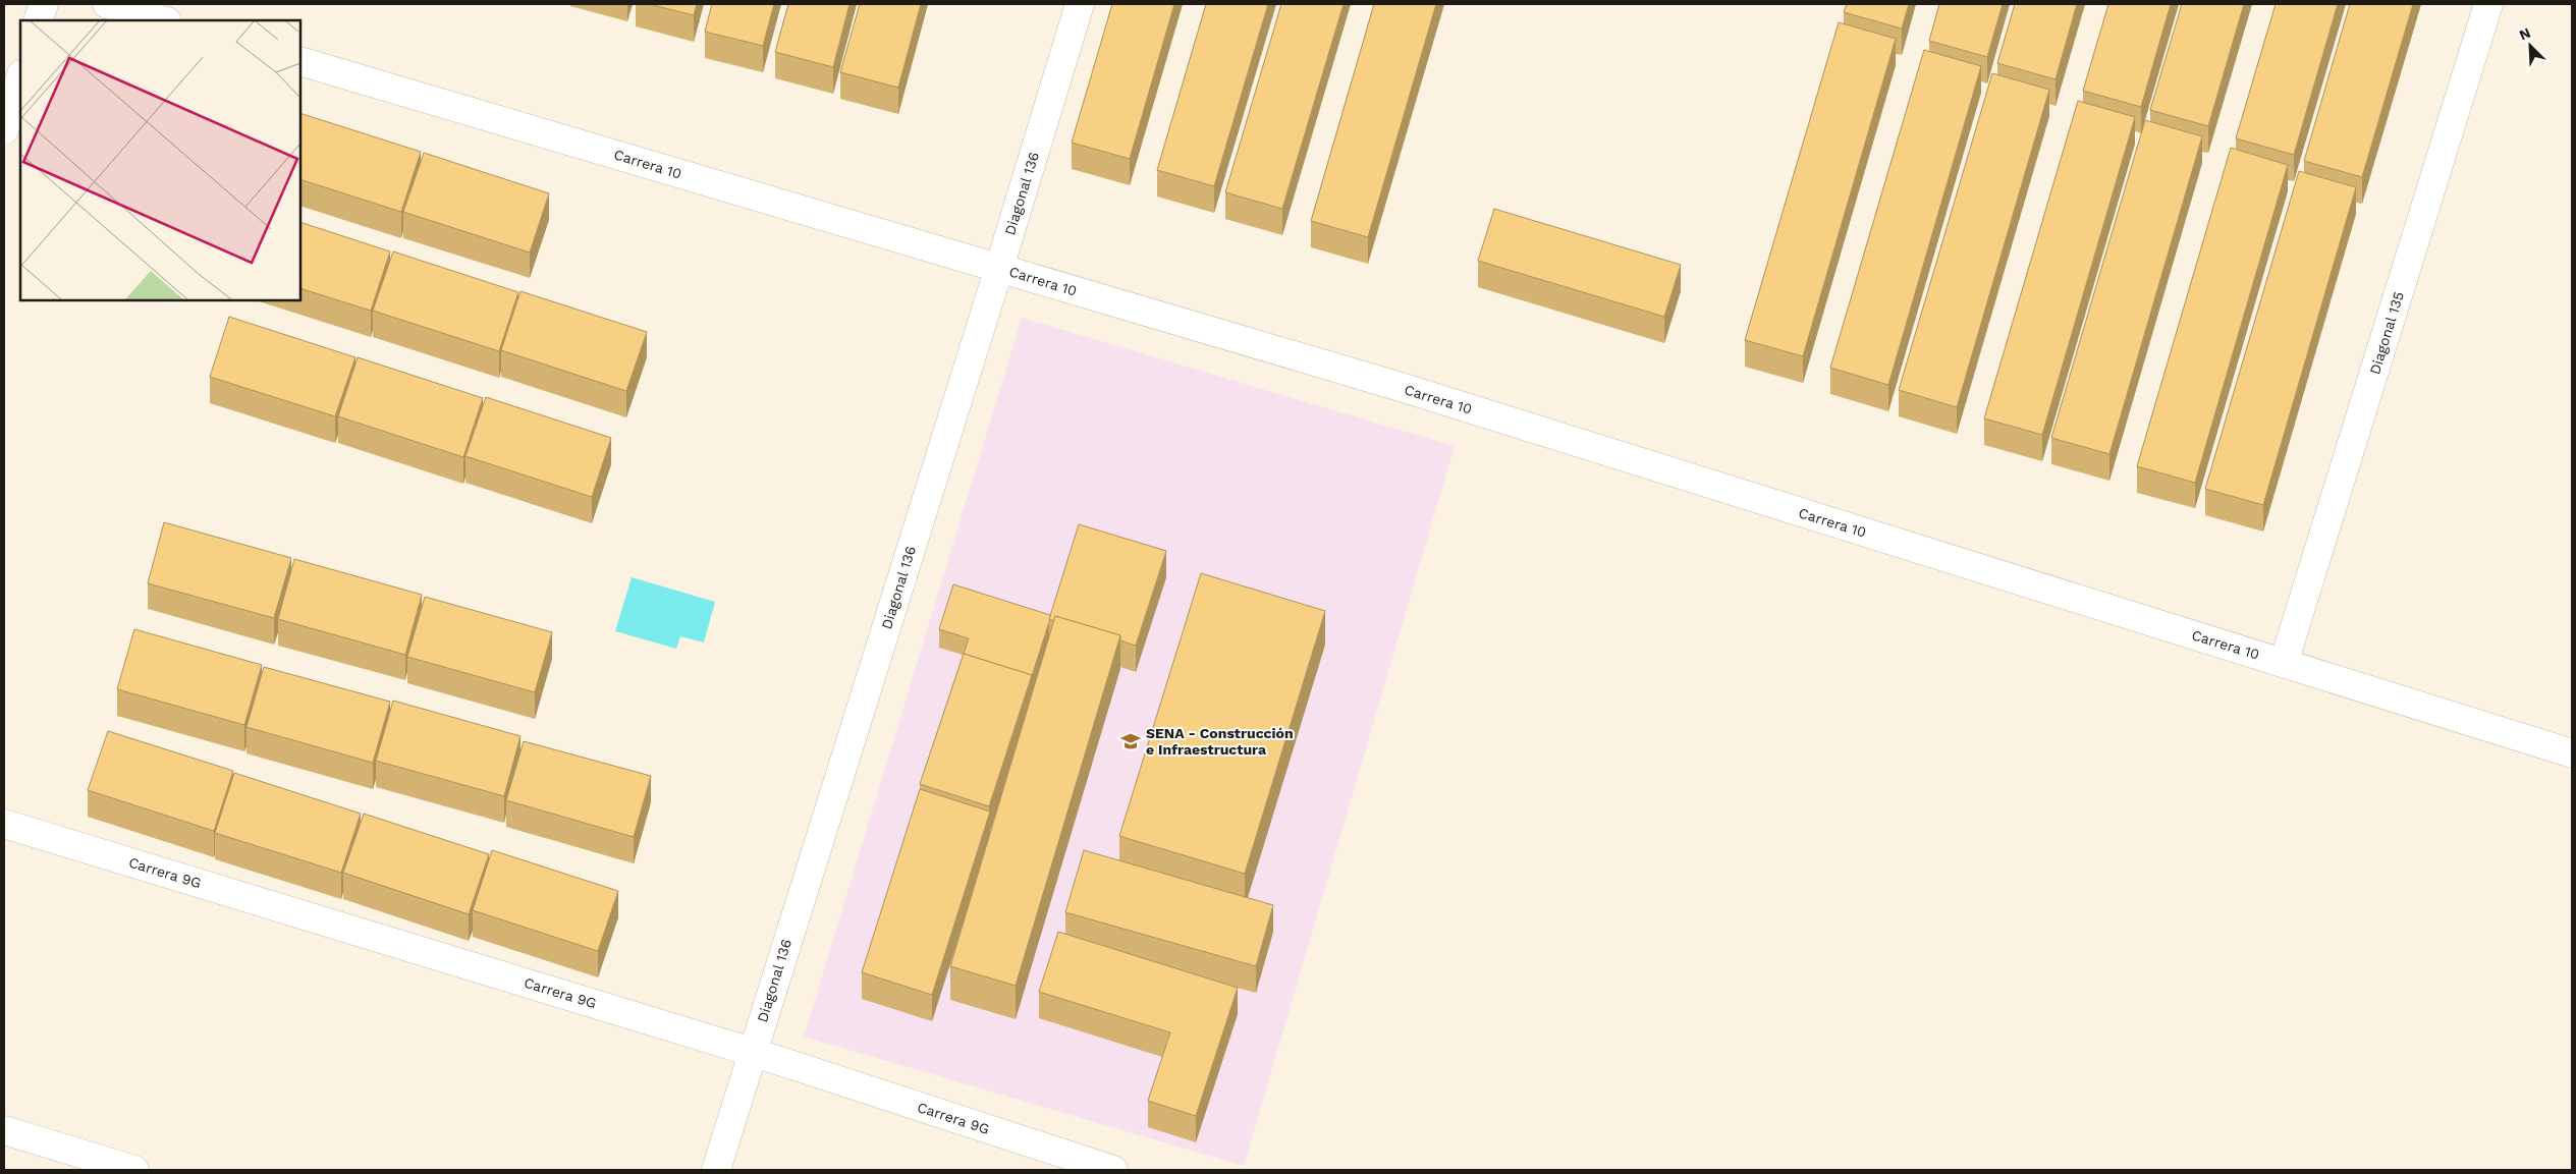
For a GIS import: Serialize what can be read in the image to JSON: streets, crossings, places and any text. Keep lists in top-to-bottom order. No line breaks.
{"streets":{"street":["Carrera 10","Diagonal 136","Diagonal 135","Carrera 9G"]},"crossings":[["Carrera 10","Diagonal 136"],["Carrera 10","Diagonal 135"],["Diagonal 136","Carrera 9G"]],"places":{"school or university":["SENA - Construcción e Infraestructura"]},"north":"top left"}
